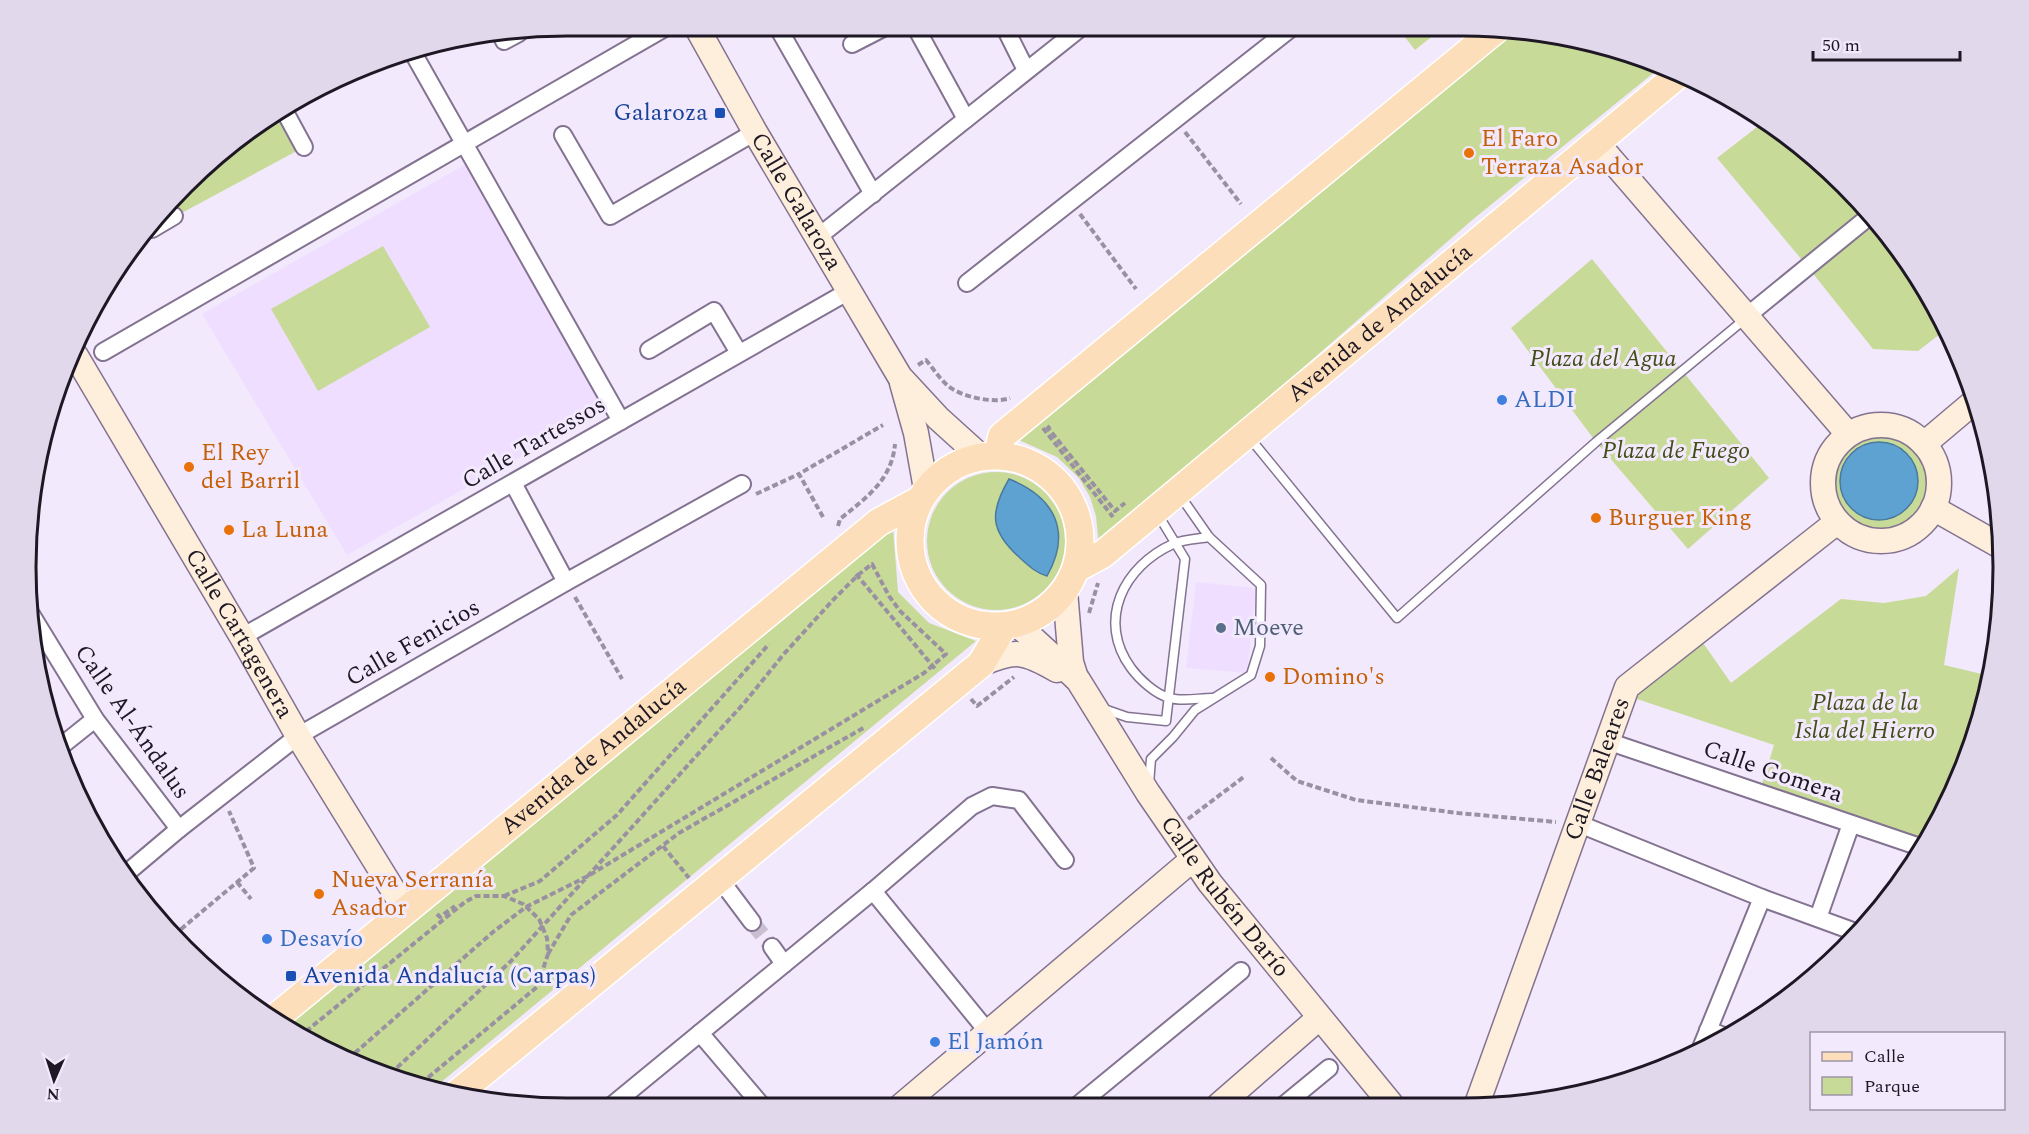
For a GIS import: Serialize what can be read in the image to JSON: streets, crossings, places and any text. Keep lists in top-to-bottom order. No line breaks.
{"streets":{"main road":["Avenida de Andalucía"],"street":["Calle Galaroza","Calle Tartessos","Calle Cartagenera","Calle Fenicios","Calle Al-Ándalus","Calle Baleares","Calle Gomera","Calle Rubén Darío"]},"crossings":[["Calle Galaroza","Avenida de Andalucía"],["Calle Galaroza","Calle Tartessos"],["Calle Galaroza","Calle Rubén Darío"],["Avenida de Andalucía","Calle Cartagenera"],["Avenida de Andalucía","Calle Rubén Darío"],["Calle Tartessos","Calle Cartagenera"],["Calle Cartagenera","Calle Fenicios"],["Calle Fenicios","Calle Al-Ándalus"],["Calle Baleares","Calle Gomera"]],"parks":["Plaza del Agua","Plaza de Fuego","Plaza de la Isla del Hierro"],"places":{"transit":["Galaroza","Avenida Andalucía (Carpas)"],"other":["El Faro Terraza Asador","ALDI","El Rey del Barril","Burguer King","La Luna","Moeve","Domino's","Nueva Serranía Asador","Desavío","El Jamón"]},"legend":["Calle","Parque"],"scale_bar":"50 m","north":"bottom"}
